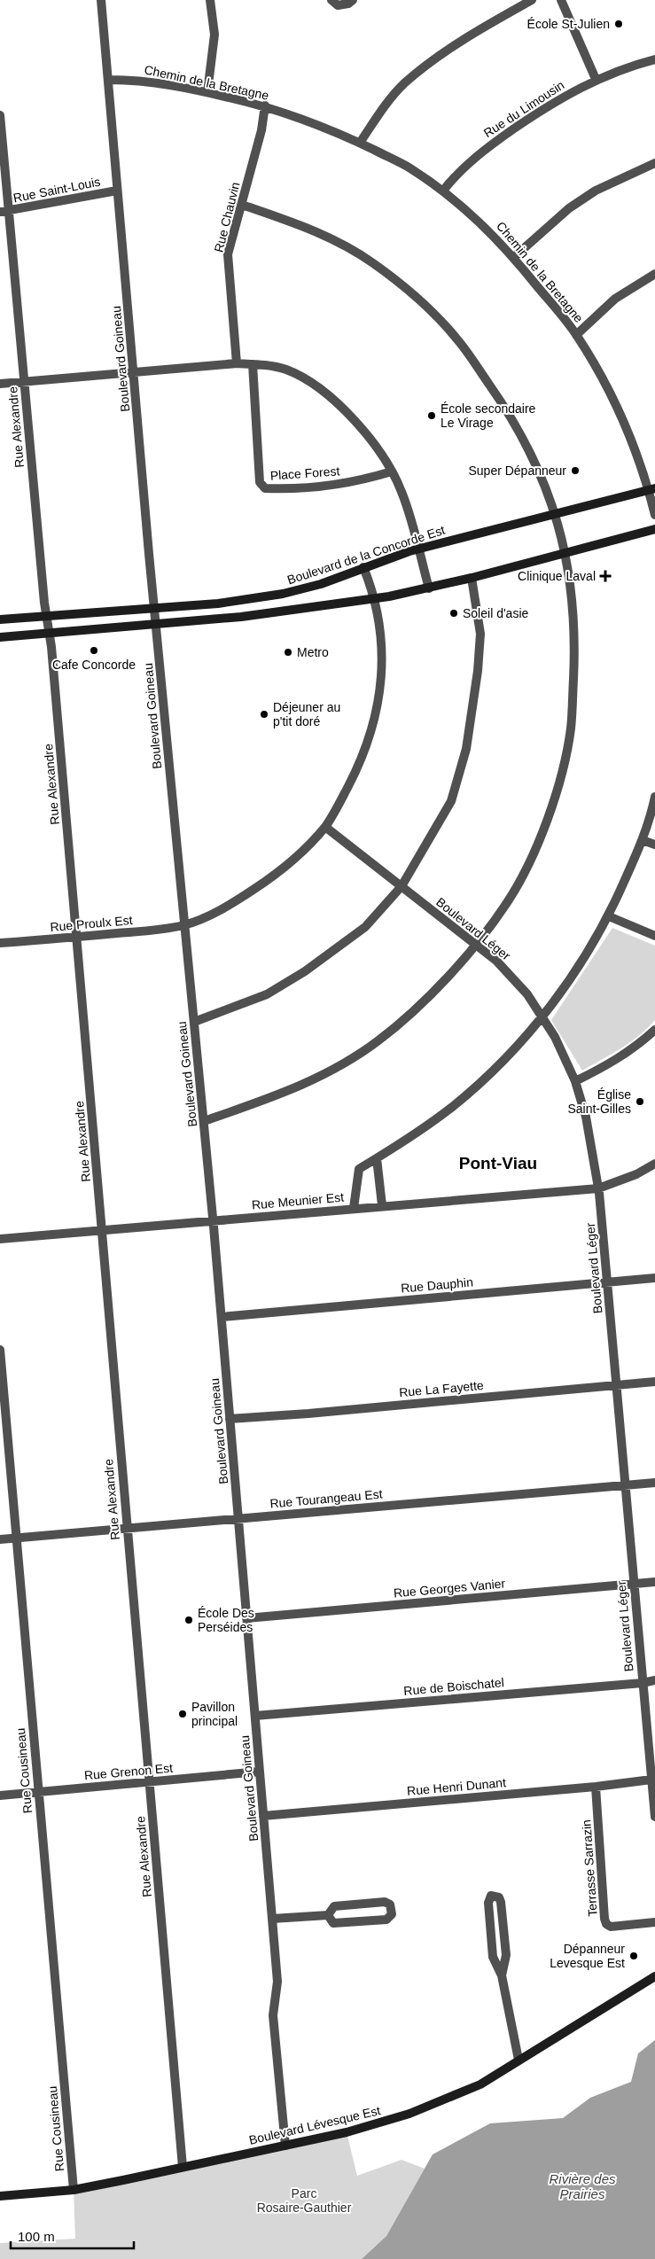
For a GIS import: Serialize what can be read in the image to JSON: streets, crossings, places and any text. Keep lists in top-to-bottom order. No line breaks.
{"streets":{"street":["Chemin de la Bretagne","Rue du Limousin","Rue Saint-Louis","Rue Chauvin","Boulevard Goineau","Rue Alexandre","Place Forest","Boulevard de la Concorde Est","Rue Proulx Est","Boulevard Léger","Rue Meunier Est","Rue Dauphin","Rue La Fayette","Rue Tourangeau Est","Rue Georges Vanier","Rue de Boischatel","Rue Cousineau","Rue Grenon Est","Rue Henri Dunant","Terrasse Sarrazin","Boulevard Lévesque Est"]},"crossings":[["Chemin de la Bretagne","Rue du Limousin"],["Chemin de la Bretagne","Rue Chauvin"],["Chemin de la Bretagne","Boulevard Goineau"],["Chemin de la Bretagne","Boulevard de la Concorde Est"],["Rue Saint-Louis","Boulevard Goineau"],["Rue Saint-Louis","Rue Alexandre"],["Boulevard Goineau","Boulevard de la Concorde Est"],["Boulevard Goineau","Rue Proulx Est"],["Boulevard Goineau","Rue Meunier Est"],["Boulevard Goineau","Rue Dauphin"],["Boulevard Goineau","Rue La Fayette"],["Boulevard Goineau","Rue Tourangeau Est"],["Boulevard Goineau","Rue Georges Vanier"],["Boulevard Goineau","Rue de Boischatel"],["Boulevard Goineau","Rue Grenon Est"],["Boulevard Goineau","Rue Henri Dunant"],["Boulevard Goineau","Boulevard Lévesque Est"],["Rue Alexandre","Boulevard de la Concorde Est"],["Rue Alexandre","Rue Proulx Est"],["Rue Alexandre","Rue Meunier Est"],["Rue Alexandre","Rue Tourangeau Est"],["Rue Alexandre","Rue Grenon Est"],["Rue Alexandre","Boulevard Lévesque Est"],["Boulevard de la Concorde Est","Rue Proulx Est"],["Rue Proulx Est","Boulevard Léger"],["Boulevard Léger","Rue Meunier Est"],["Boulevard Léger","Rue Dauphin"],["Boulevard Léger","Rue La Fayette"],["Boulevard Léger","Rue Tourangeau Est"],["Boulevard Léger","Rue Georges Vanier"],["Boulevard Léger","Rue de Boischatel"],["Boulevard Léger","Rue Henri Dunant"],["Rue Tourangeau Est","Rue Cousineau"],["Rue Cousineau","Rue Grenon Est"],["Rue Cousineau","Boulevard Lévesque Est"],["Rue Henri Dunant","Terrasse Sarrazin"]],"districts":["Pont-Viau"],"water":["Rivière des Prairies"],"parks":["Parc Rosaire-Gauthier"],"places":{"other":["École St-Julien","École secondaire Le Virage","Super Dépanneur","Soleil d'asie","Cafe Concorde","Metro","Déjeuner au p'tit doré","Église Saint-Gilles","École Des Perséides","Pavillon principal","Dépanneur Levesque Est"],"health":["Clinique Laval"]},"scale_bar":"100 m"}
